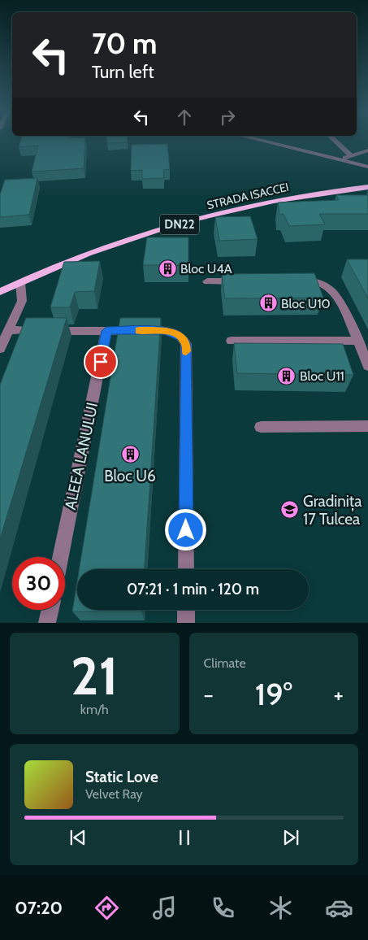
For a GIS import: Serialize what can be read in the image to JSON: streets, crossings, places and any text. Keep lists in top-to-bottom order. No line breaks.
{"streets":{"main road":["STRADA ISACCEI","DN22"],"street":["ALEEA LANULUI"]},"places":{"building":["Bloc U4A","Bloc U10","Bloc U11","Bloc U6"],"school or university":["Gradinița 17 Tulcea"]},"page":{"turn":["70 m","Turn left"],"limit":"30","trip":"07:21 · 1 min · 120 m","tile":[["21","km/h"],"Climate"],"heat":["−","19°","+"],"song":["Static Love","Velvet Ray"],"tabs":"07:20"}}
